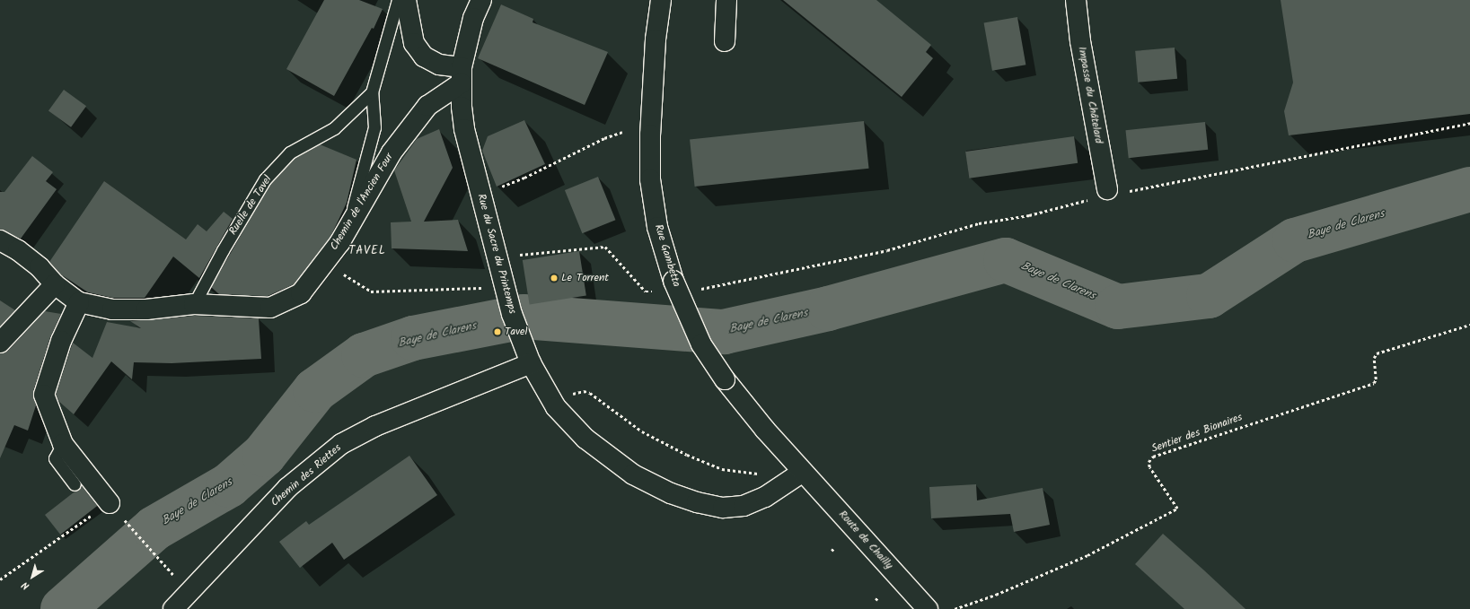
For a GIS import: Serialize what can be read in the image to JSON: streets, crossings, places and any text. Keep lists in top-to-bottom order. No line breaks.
{"streets":{"street":["Impasse du Châtelard","Chemin de l'Ancien Four","Rue du Sacre du Printemps","Rue Gambetta","Chemin des Riettes","Route de Chailly"],"lane":["Ruelle de Tavel"],"path":["Sentier des Bionaires"]},"crossings":[["Chemin de l'Ancien Four","Ruelle de Tavel"],["Chemin de l'Ancien Four","Rue du Sacre du Printemps"],["Rue du Sacre du Printemps","Rue Gambetta"],["Rue du Sacre du Printemps","Chemin des Riettes"],["Rue du Sacre du Printemps","Route de Chailly"],["Rue Gambetta","Route de Chailly"]],"districts":["TAVEL"],"water":["Baye de Clarens"],"places":["Le Torrent","Tavel"],"north":"bottom left"}
